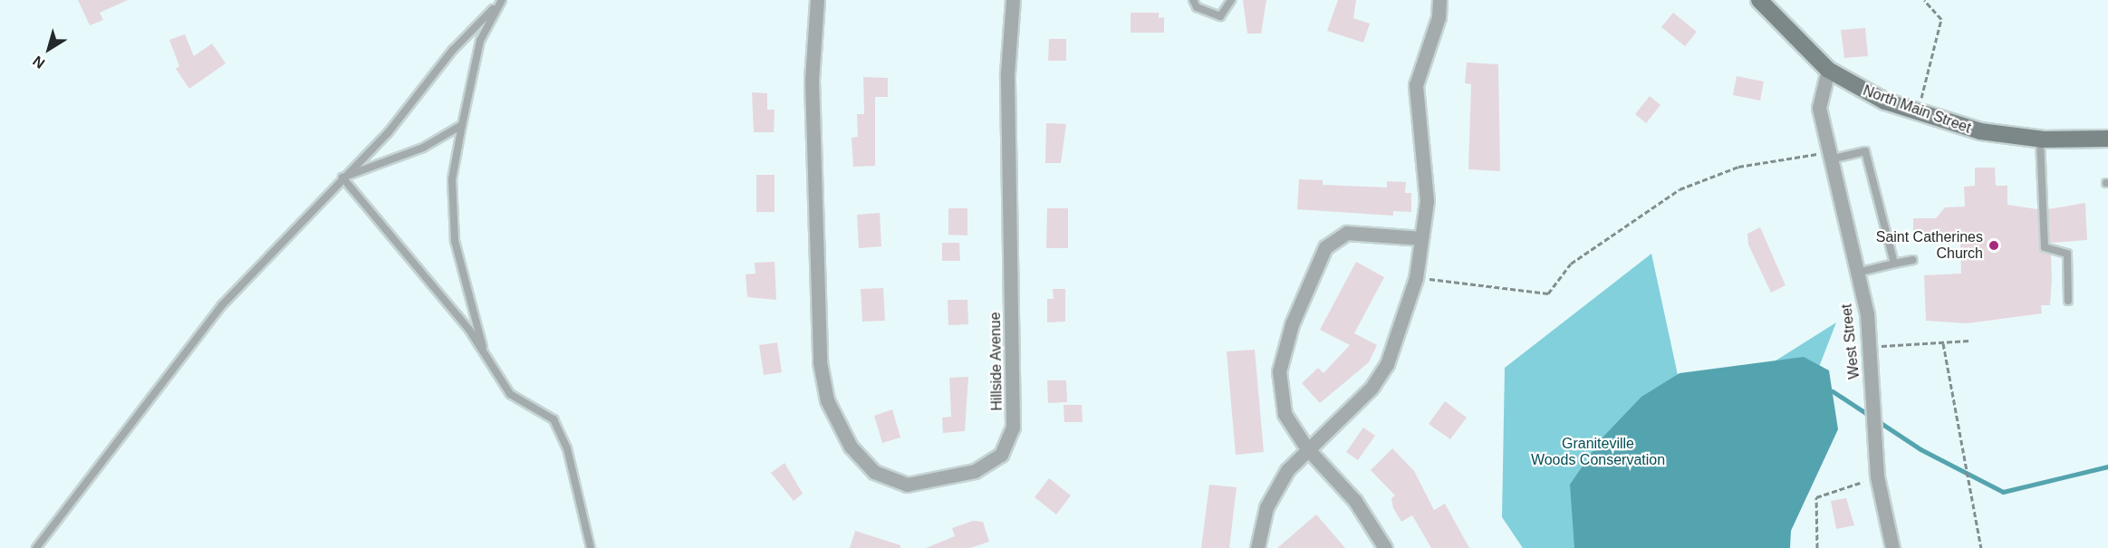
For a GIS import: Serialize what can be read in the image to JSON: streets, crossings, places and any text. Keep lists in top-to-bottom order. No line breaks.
{"streets":{"main road":["North Main Street"],"street":["West Street","Hillside Avenue"]},"crossings":[["North Main Street","West Street"]],"parks":["Graniteville Woods Conservation"],"places":["Saint Catherines Church"],"north":"bottom left"}
